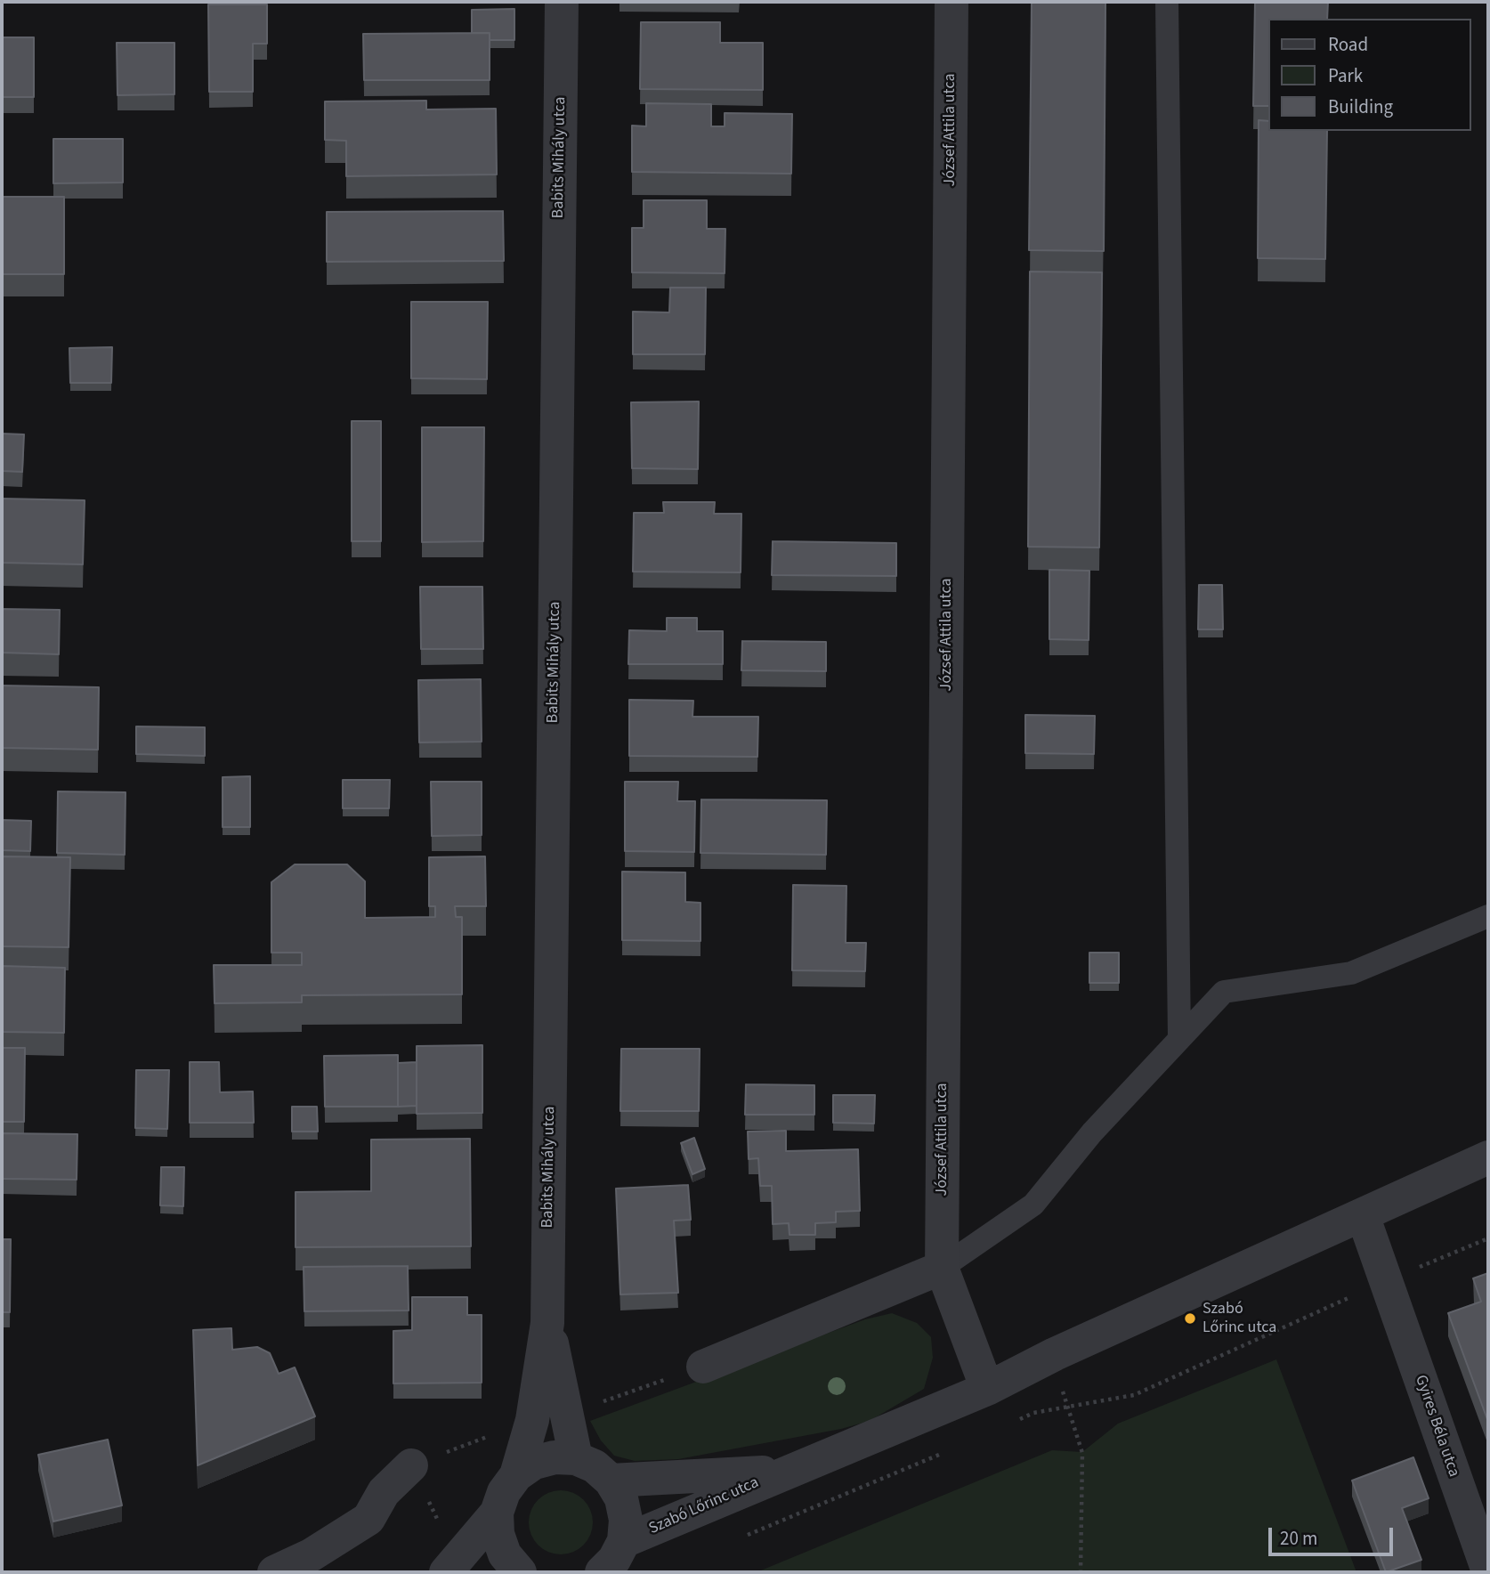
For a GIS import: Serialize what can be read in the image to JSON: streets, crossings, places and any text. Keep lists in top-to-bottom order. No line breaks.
{"streets":{"street":["József Attila utca","Babits Mihály utca","Gyires Béla utca","Szabó Lőrinc utca"]},"crossings":[["Gyires Béla utca","Szabó Lőrinc utca"]],"places":["Szabó Lőrinc utca"],"legend":["Road","Park","Building"],"scale_bar":"20 m"}
